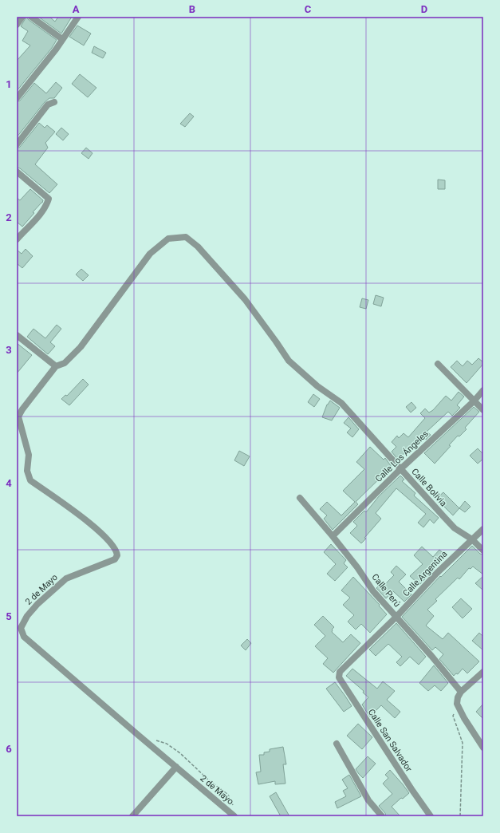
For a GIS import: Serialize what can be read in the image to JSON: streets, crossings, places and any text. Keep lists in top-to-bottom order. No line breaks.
{"streets":{"street":["Calle Los Ángeles","Calle Bolivia","Calle Argentina","2 de Mayo","Calle Perú","Calle San Salvador"]},"crossings":[["Calle Los Ángeles","Calle Bolivia"],["Calle Los Ángeles","Calle Perú"],["Calle Bolivia","Calle Argentina"],["Calle Bolivia","2 de Mayo"],["Calle Argentina","Calle Perú"],["Calle Argentina","Calle San Salvador"]],"grid":{"columns":["A","B","C","D"],"rows":["1","2","3","4","5","6"]}}
